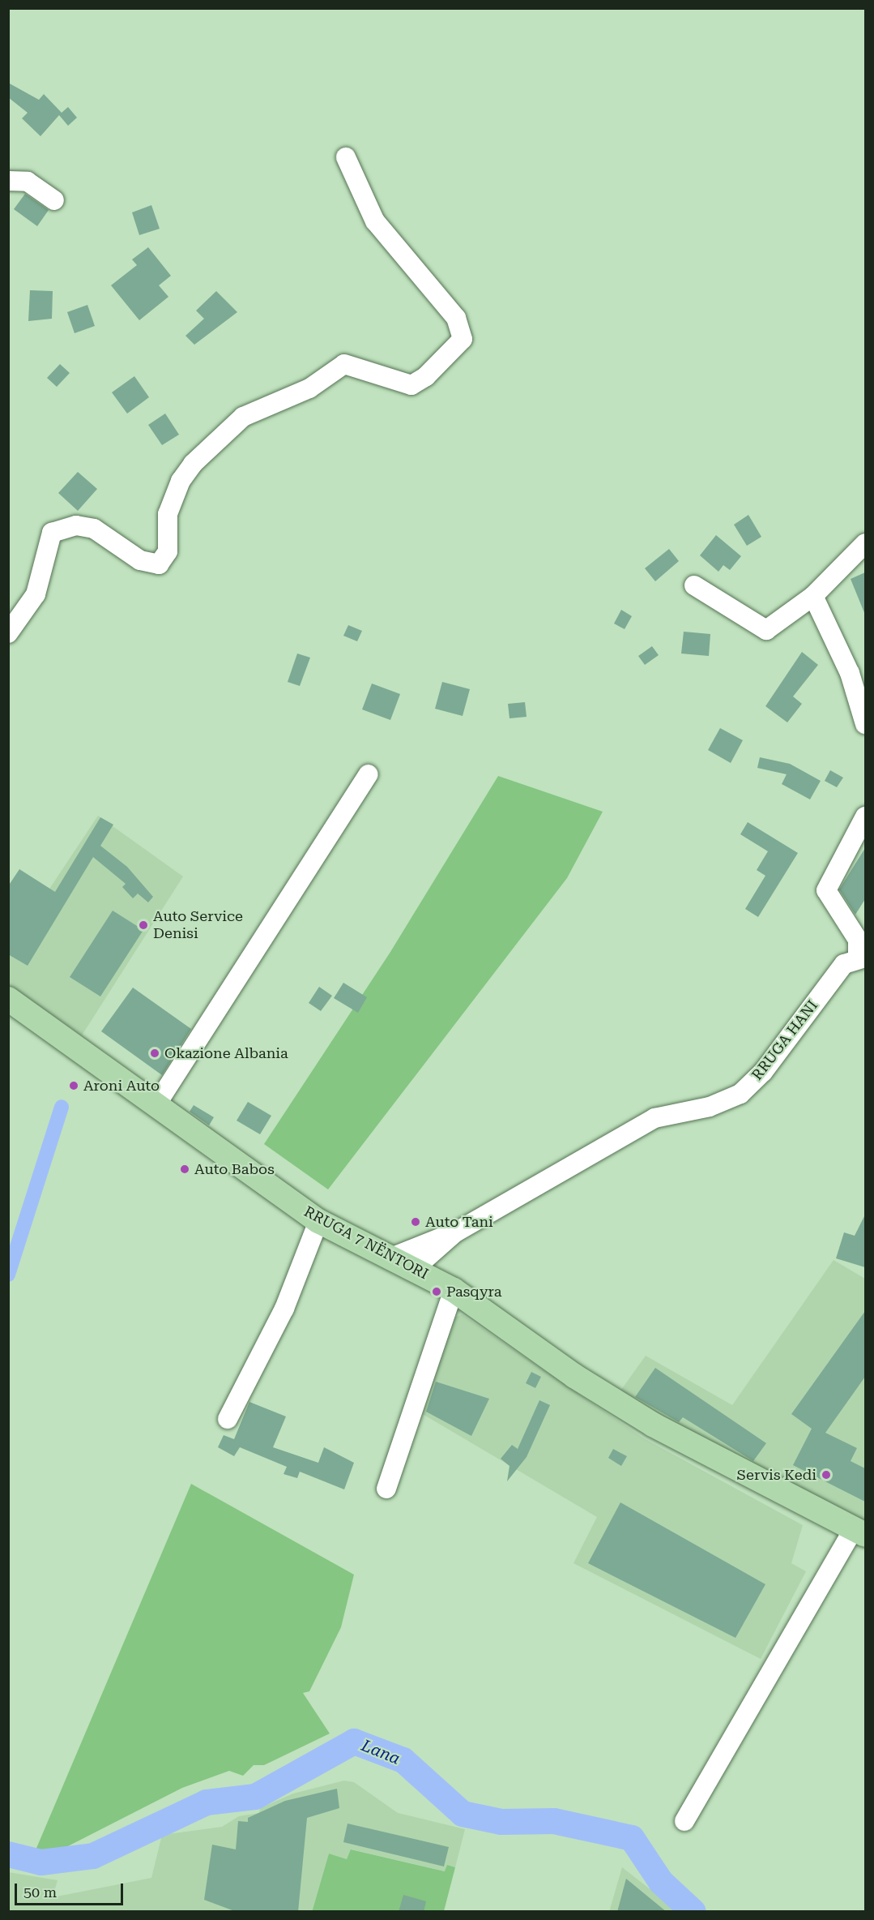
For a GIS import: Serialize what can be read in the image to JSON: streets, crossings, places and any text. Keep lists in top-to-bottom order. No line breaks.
{"streets":{"main road":["RRUGA 7 NËNTORI"],"street":["RRUGA HANI"]},"crossings":[["RRUGA HANI","RRUGA 7 NËNTORI"]],"water":["Lana"],"places":["Auto Service Denisi","Okazione Albania","Aroni Auto","Auto Babos","Auto Tani","Pasqyra","Servis Kedi"],"scale_bar":"50 m"}
